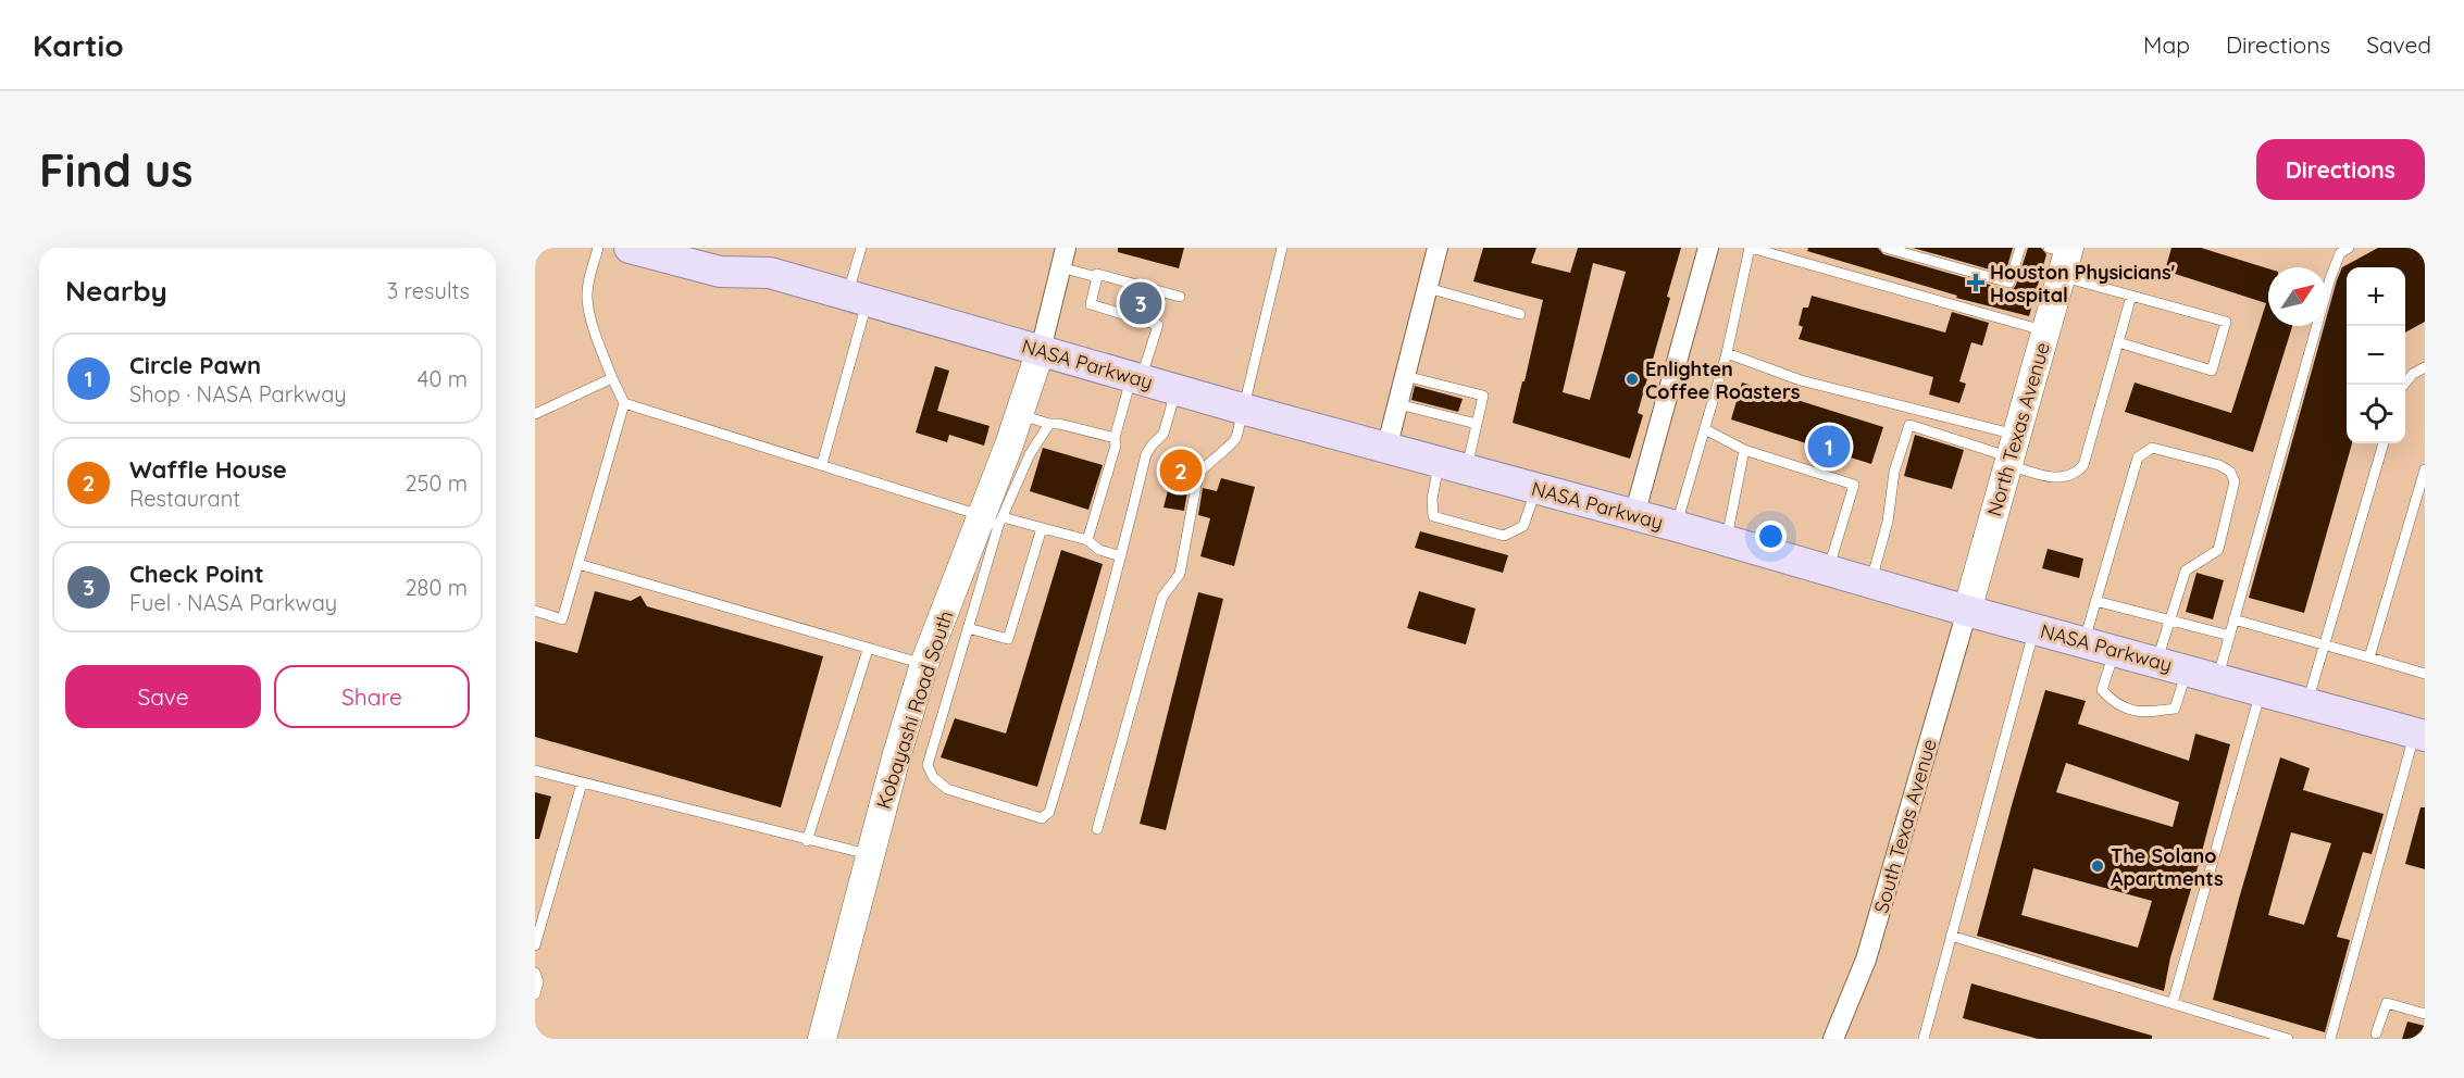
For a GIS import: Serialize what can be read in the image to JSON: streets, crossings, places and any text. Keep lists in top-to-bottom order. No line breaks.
{"streets":{"main road":["NASA Parkway"],"street":["North Texas Avenue","Kobayashi Road South","South Texas Avenue"]},"crossings":[["NASA Parkway","North Texas Avenue"],["NASA Parkway","Kobayashi Road South"],["NASA Parkway","South Texas Avenue"],["North Texas Avenue","South Texas Avenue"]],"places":{"health":["Houston Physicians' Hospital"],"other":["Enlighten Coffee Roasters","The Solano Apartments"]},"north":"top right","page":{"header":"Kartio","nav":["Map","Directions","Saved"],"buttons":["Directions",["Save","Share"]],"title":"Find us","heading":["Nearby","3 results"],"map_buttons":["+","−"],"pins":["3","1","2"],"list":[{"mark":"1","name":"Circle Pawn","note":"Shop · NASA Parkway","value":"40 m"},{"mark":"2","name":"Waffle House","note":"Restaurant","value":"250 m"},{"mark":"3","name":"Check Point","note":"Fuel · NASA Parkway","value":"280 m"}]}}
